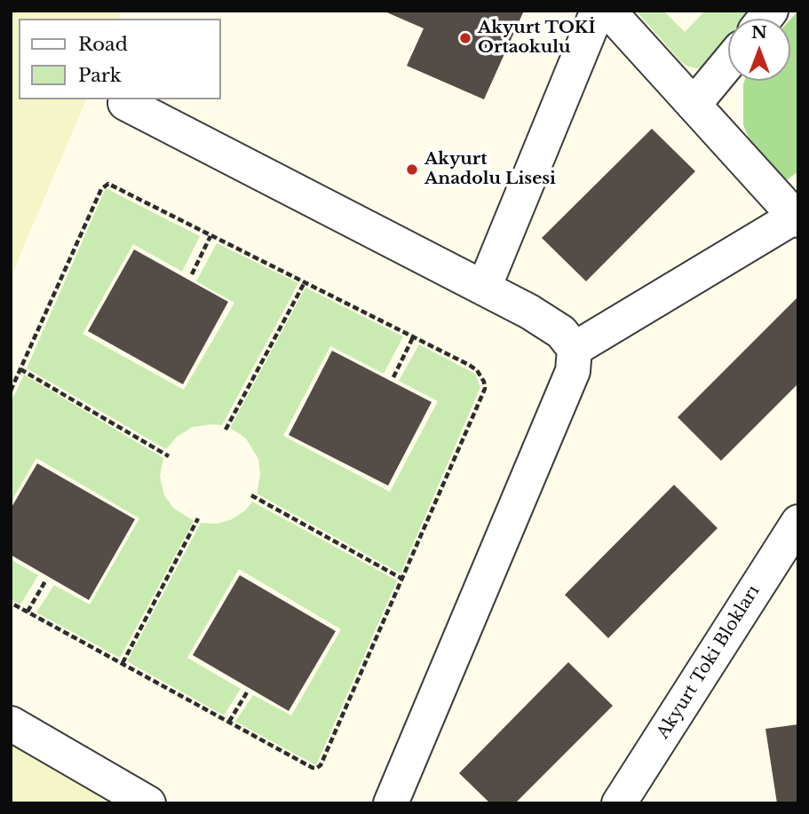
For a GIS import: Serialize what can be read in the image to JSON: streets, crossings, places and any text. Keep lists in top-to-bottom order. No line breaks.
{"streets":{"street":["Akyurt Toki Blokları"]},"places":["Akyurt TOKİ Ortaokulu","Akyurt Anadolu Lisesi"],"legend":["Road","Park"],"north":"top"}
